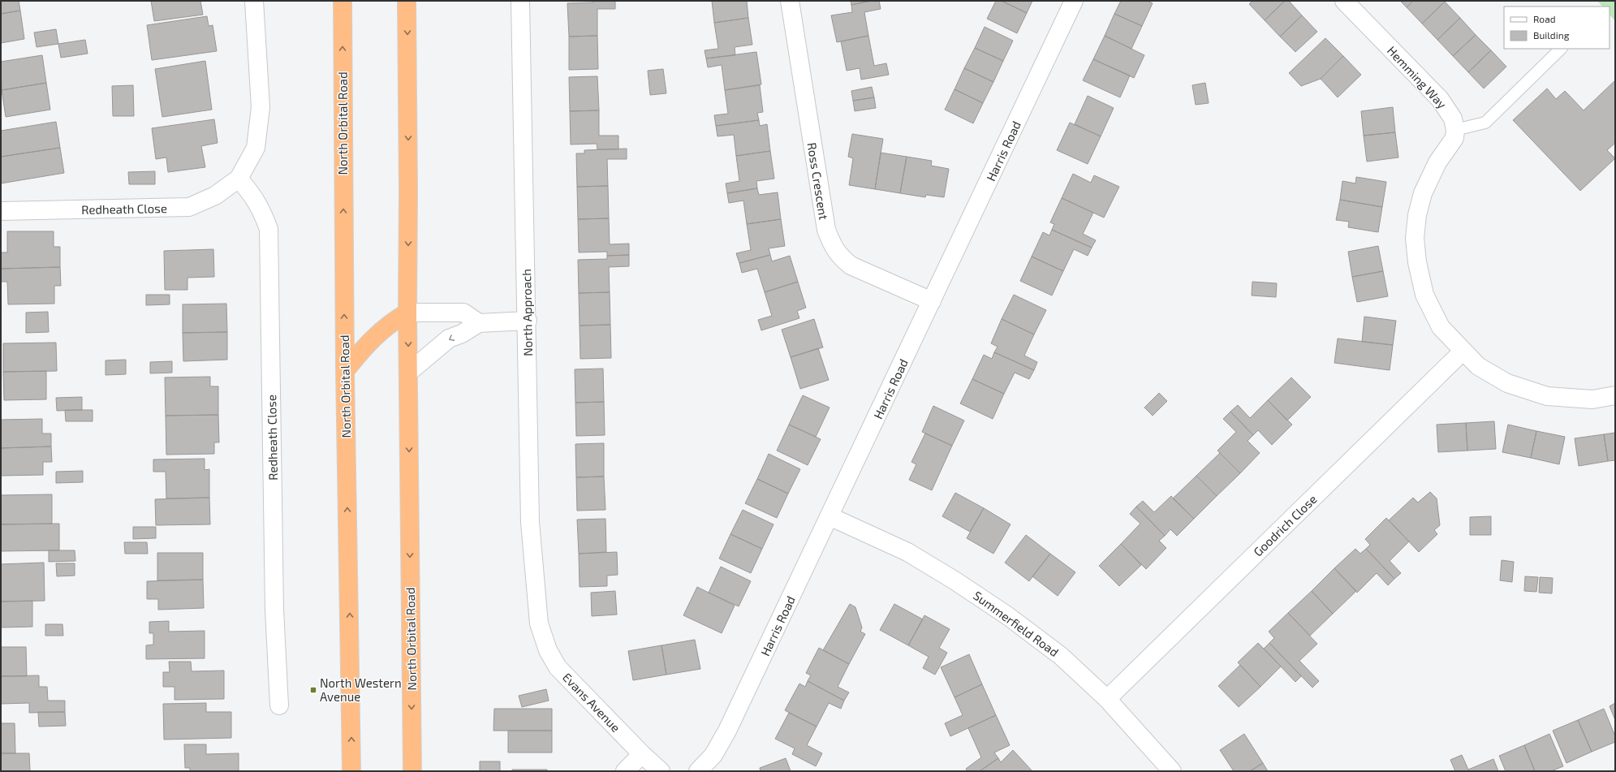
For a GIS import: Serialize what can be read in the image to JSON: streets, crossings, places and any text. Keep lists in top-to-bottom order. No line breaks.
{"streets":{"highway":["North Orbital Road"],"street":["Hemming Way","Harris Road","Ross Crescent","Redheath Close","North Approach","Goodrich Close","Summerfield Road","Evans Avenue"]},"crossings":[["Harris Road","Ross Crescent"],["Harris Road","Summerfield Road"],["North Approach","Evans Avenue"],["Goodrich Close","Summerfield Road"]],"places":{"transit":["North Western Avenue"]},"legend":["Road","Building"]}
